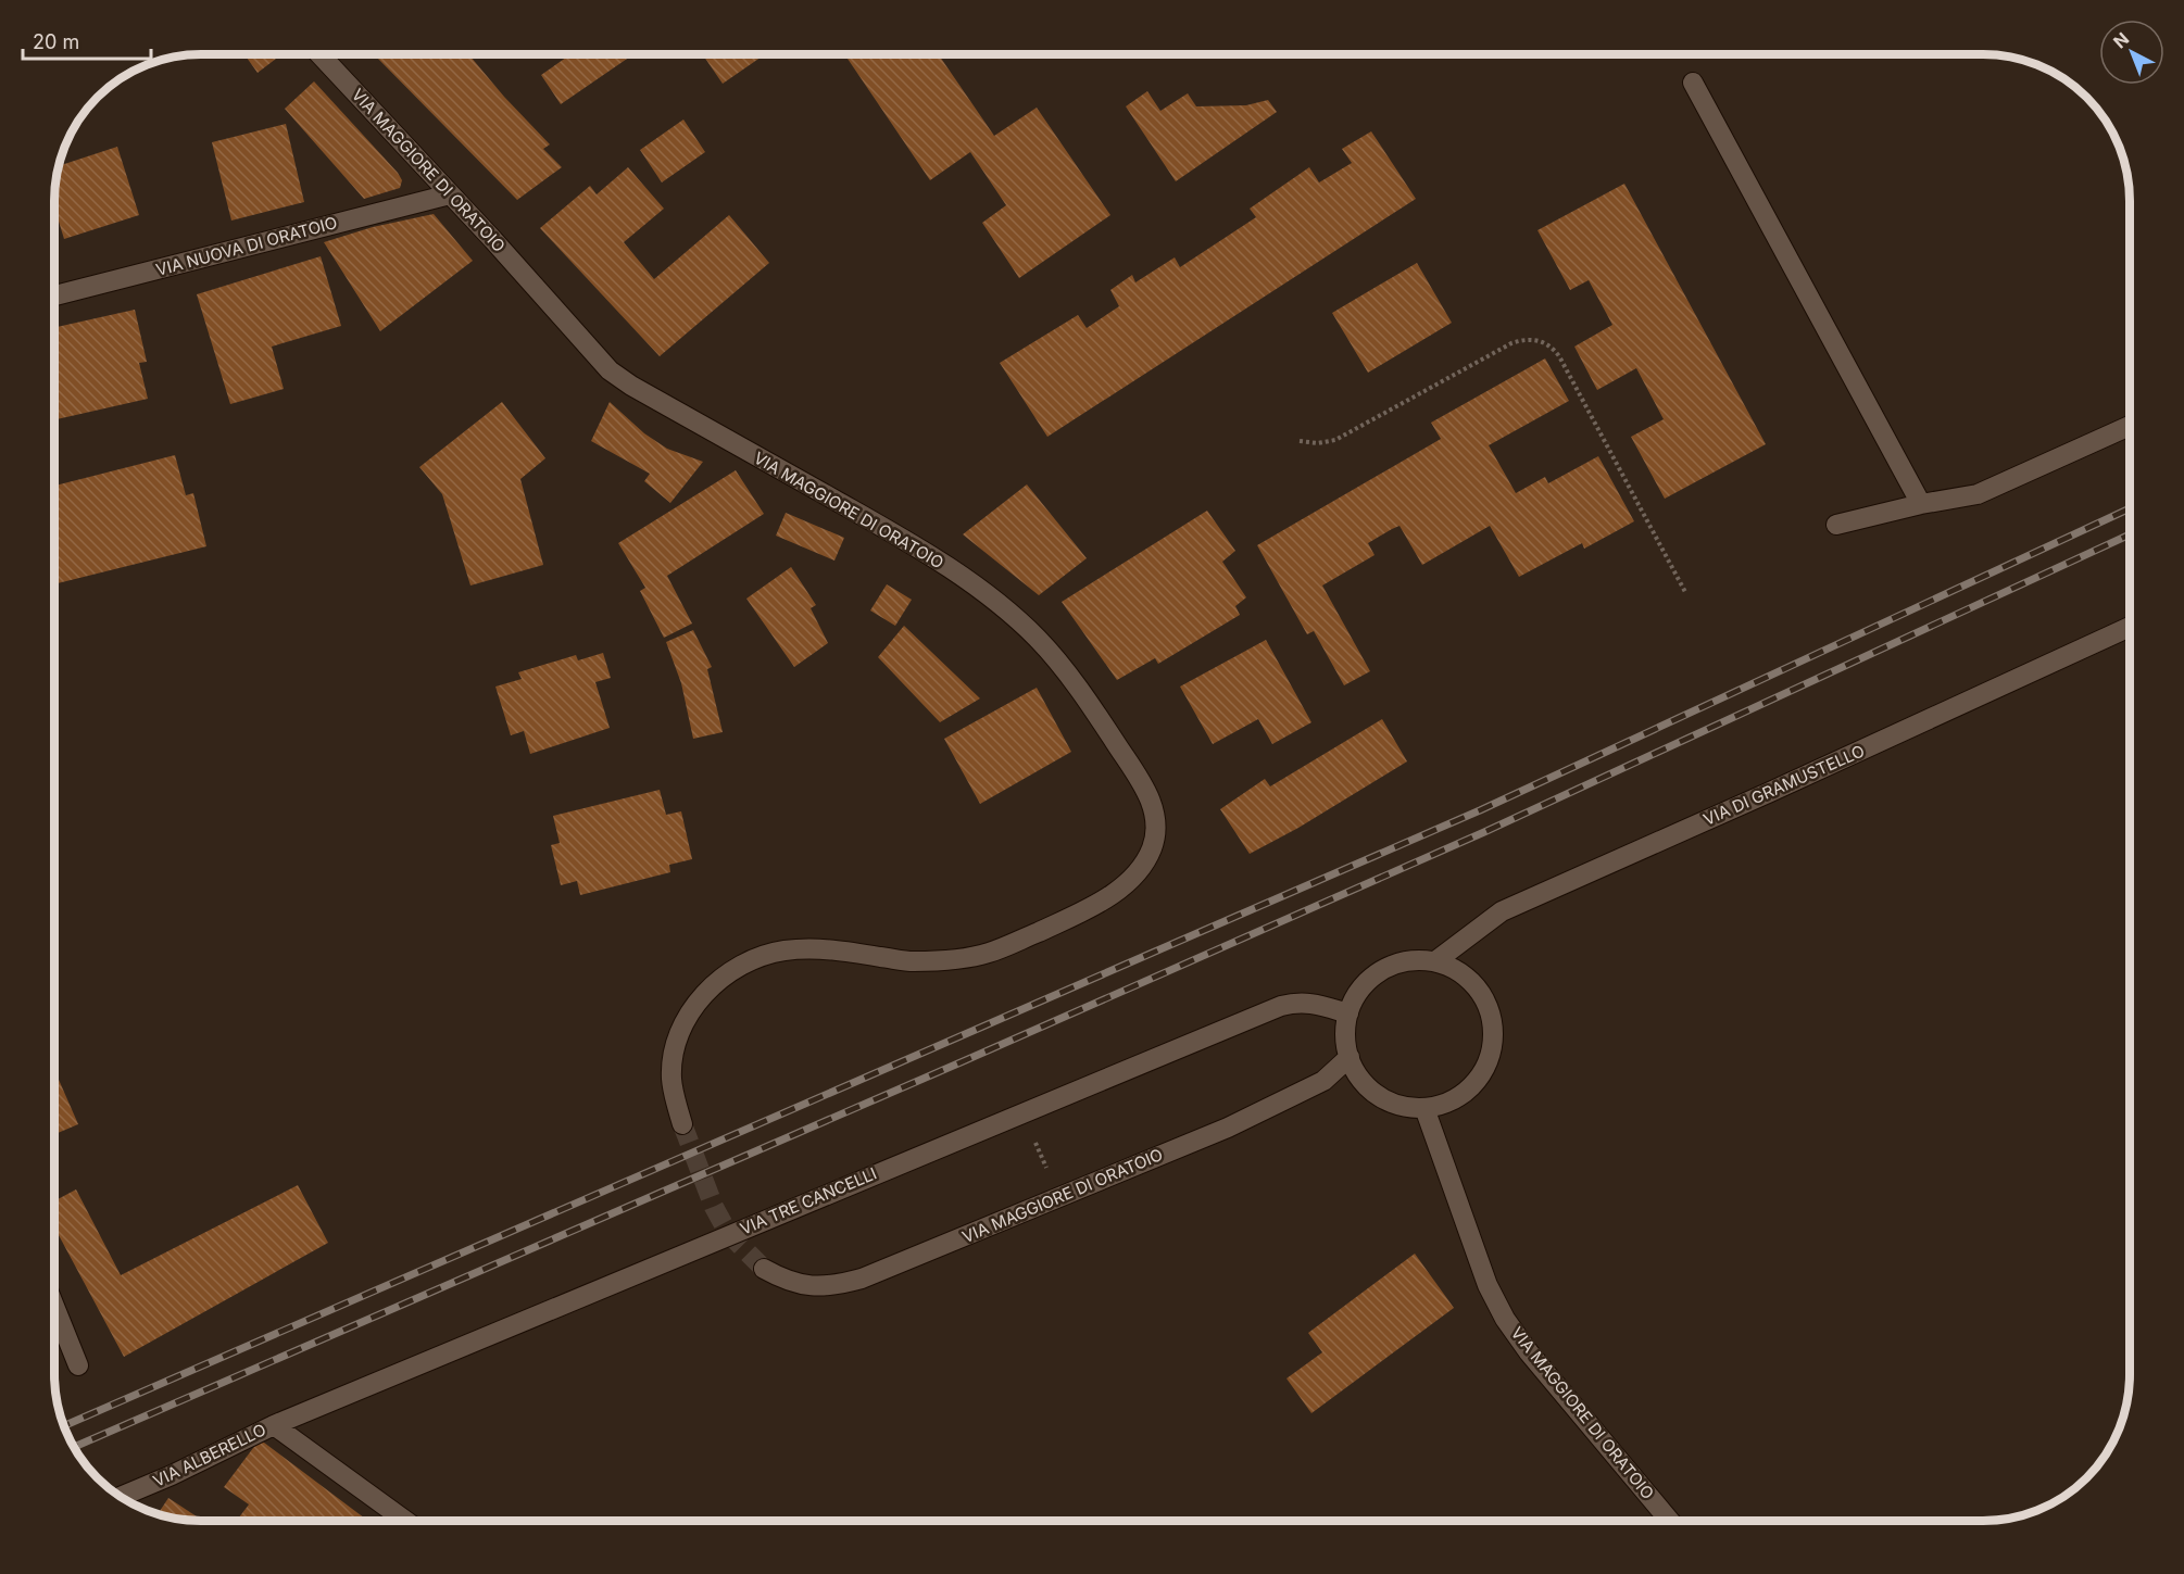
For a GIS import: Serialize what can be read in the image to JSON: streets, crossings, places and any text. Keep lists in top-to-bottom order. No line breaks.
{"streets":{"street":["VIA MAGGIORE DI ORATOIO","VIA NUOVA DI ORATOIO","VIA DI GRAMUSTELLO","VIA TRE CANCELLI","VIA ALBERELLO"]},"crossings":[["VIA MAGGIORE DI ORATOIO","VIA NUOVA DI ORATOIO"],["VIA MAGGIORE DI ORATOIO","VIA DI GRAMUSTELLO"],["VIA MAGGIORE DI ORATOIO","VIA TRE CANCELLI"],["VIA DI GRAMUSTELLO","VIA TRE CANCELLI"],["VIA TRE CANCELLI","VIA ALBERELLO"]],"scale_bar":"20 m","north":"top left"}
